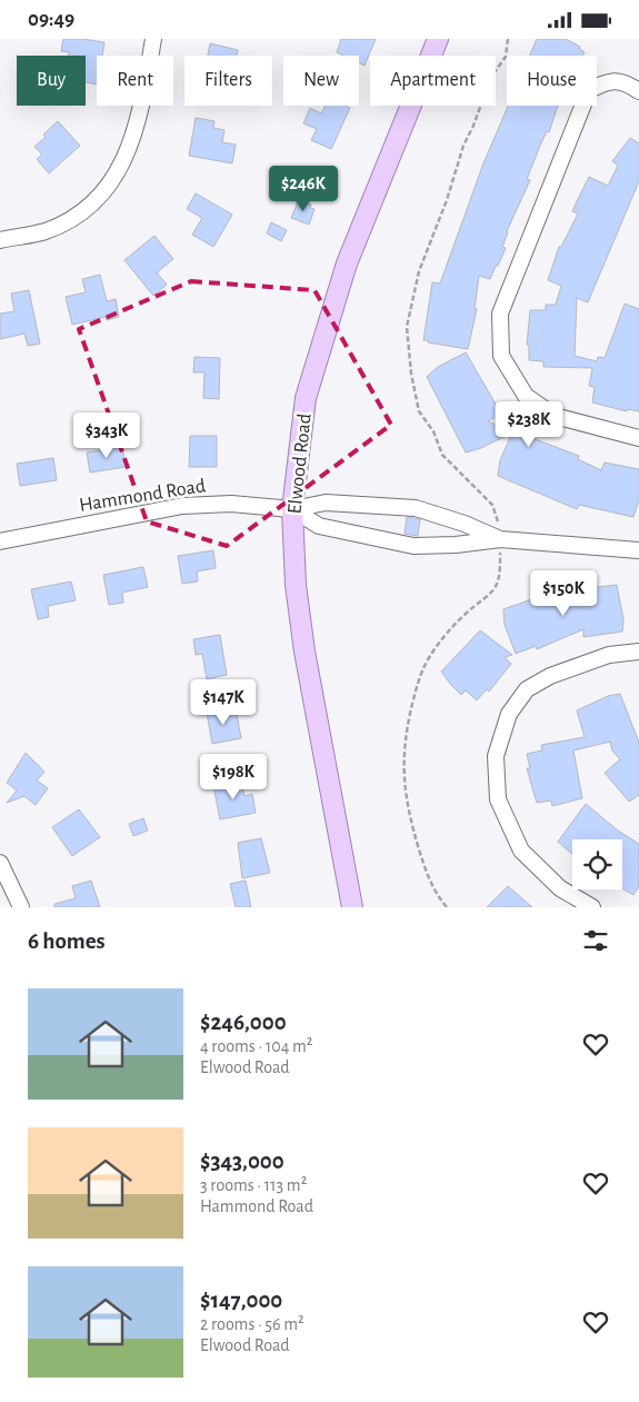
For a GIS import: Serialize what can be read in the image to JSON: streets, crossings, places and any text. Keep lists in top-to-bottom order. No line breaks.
{"streets":{"main road":["Elwood Road"],"street":["Hammond Road"]},"crossings":[["Elwood Road","Hammond Road"]],"page":{"status":"09:49","chip":["Buy","Rent","Filters","New","Apartment","House"],"price":["$246K","$238K","$343K","$150K","$147K","$198K"],"heading":"6 homes","list":[{"name":"$246,000","note":"4 rooms · 104 m² · Elwood Road"},{"name":"$343,000","note":"3 rooms · 113 m² · Hammond Road"},{"name":"$147,000","note":"2 rooms · 56 m² · Elwood Road"}]}}
